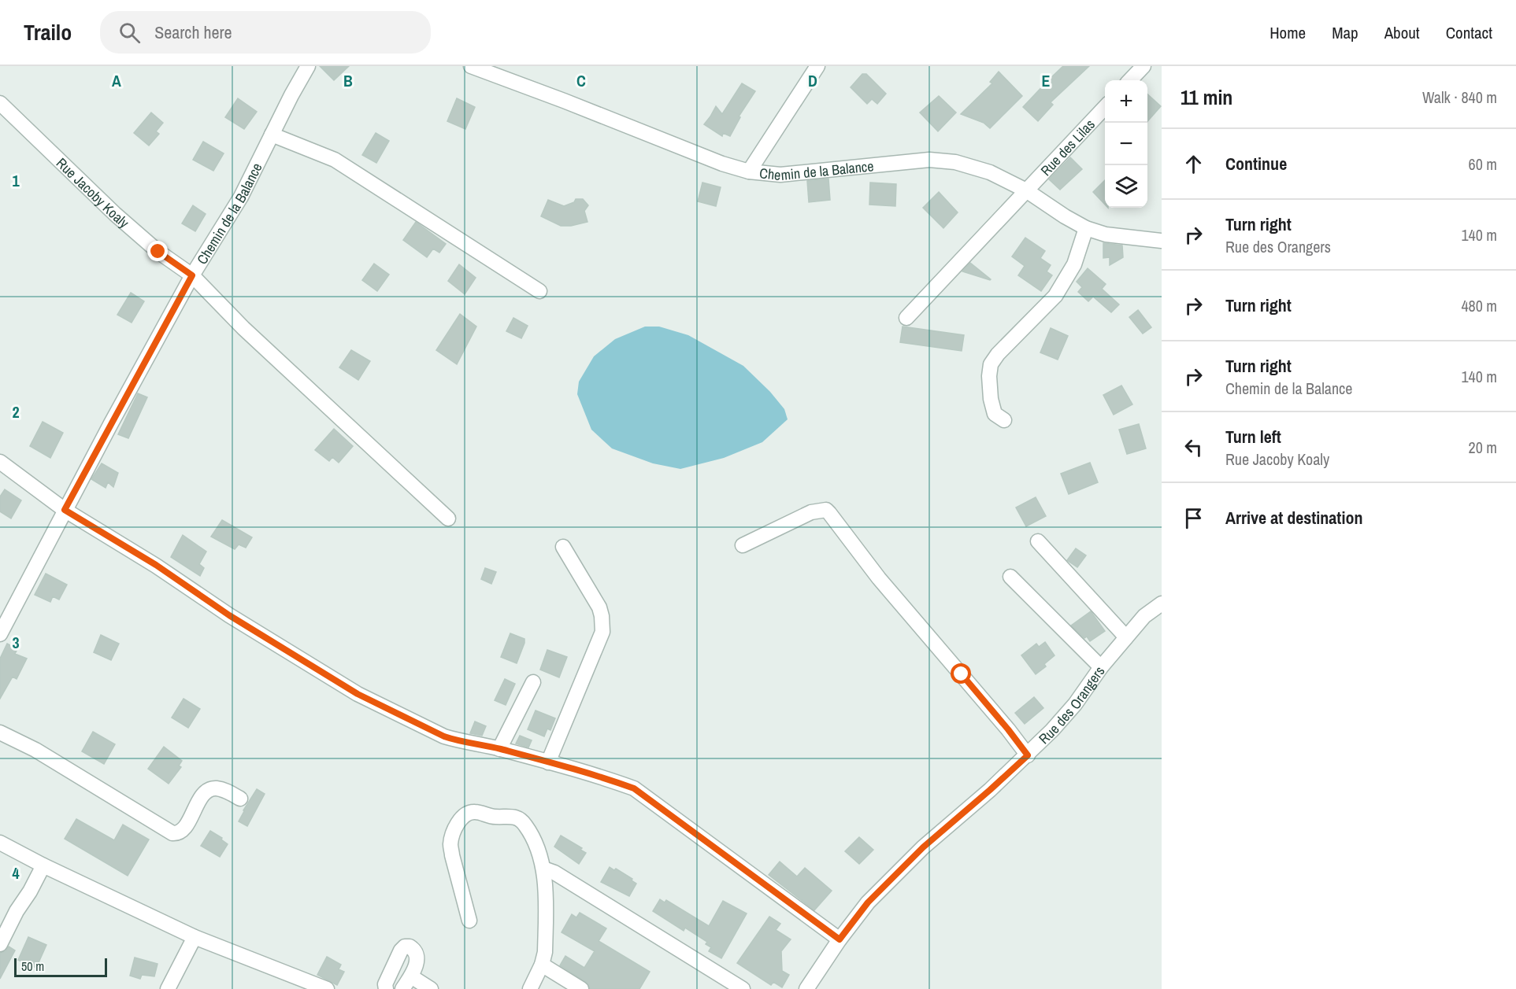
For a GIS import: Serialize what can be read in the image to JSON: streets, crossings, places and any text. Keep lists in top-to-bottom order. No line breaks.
{"streets":{"street":["Rue des Lilas","Chemin de la Balance","Rue Jacoby Koaly","Rue des Orangers"]},"crossings":[["Rue des Lilas","Chemin de la Balance"],["Chemin de la Balance","Rue Jacoby Koaly"]],"scale_bar":"50 m","page":{"header":"Trailo","search":"Search here","nav":["Home","Map","About","Contact"],"heading":["11 min","Walk · 840 m"],"map_buttons":["+","−"],"list":[["Continue","60 m"],["Turn right","Rue des Orangers","140 m"],["Turn right","480 m"],["Turn right","Chemin de la Balance","140 m"],["Turn left","Rue Jacoby Koaly","20 m"],"Arrive at destination"],"scale":"50 m"},"grid":{"columns":["A","B","C","D","E"],"rows":["1","2","3","4"]}}
